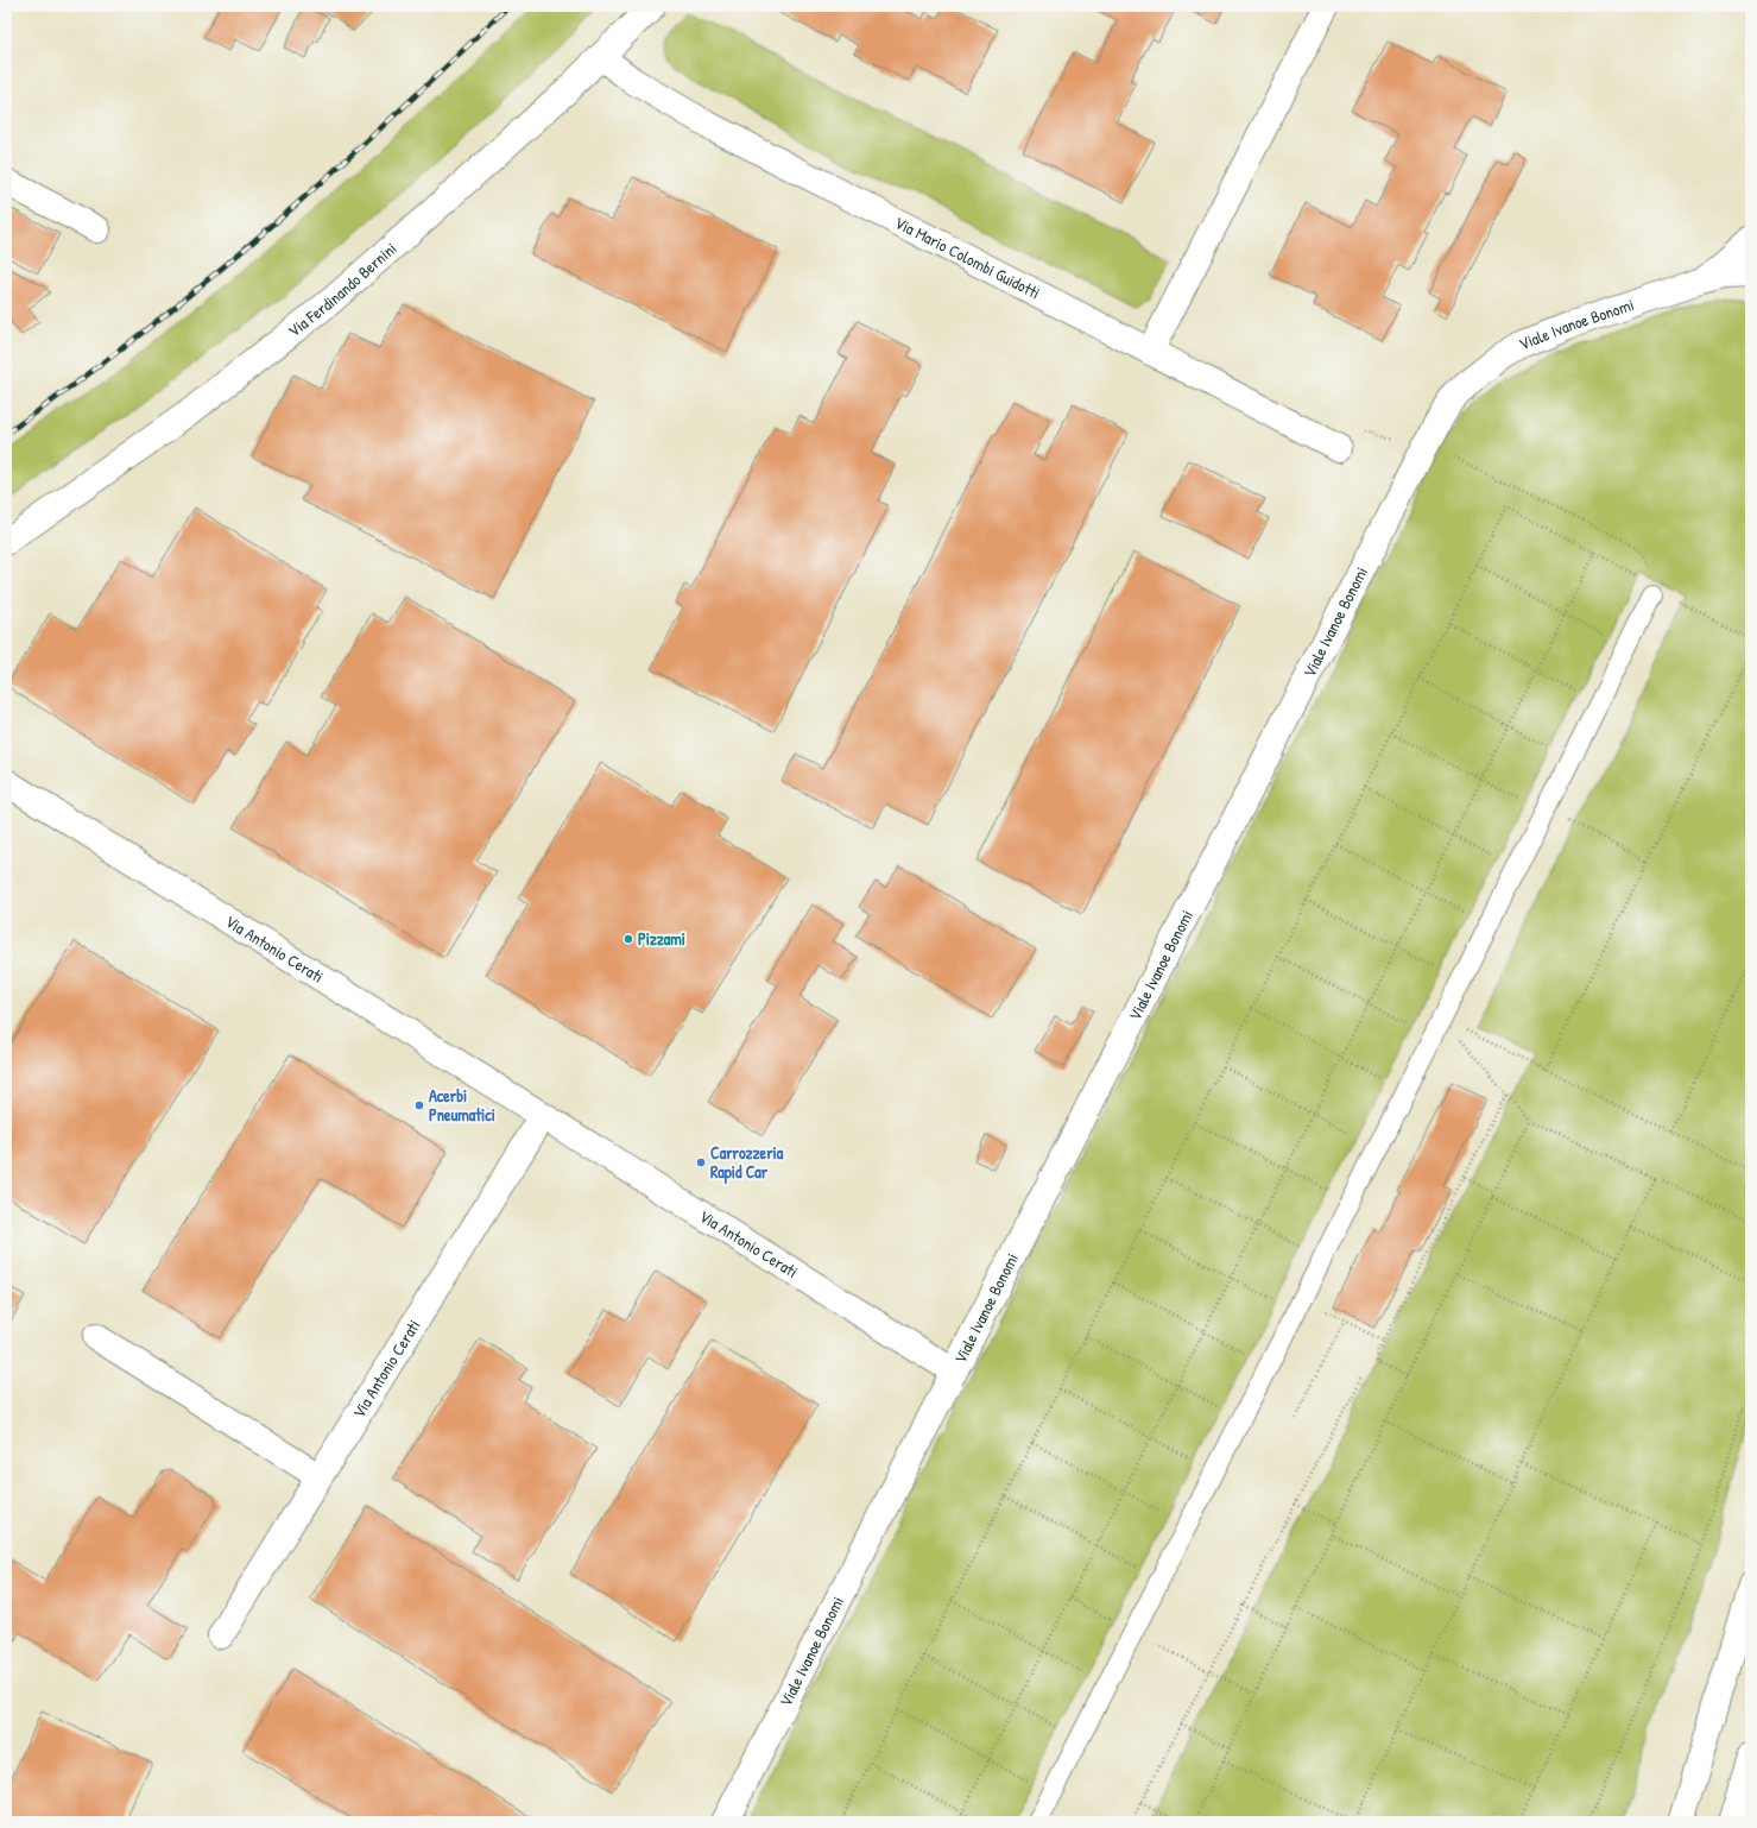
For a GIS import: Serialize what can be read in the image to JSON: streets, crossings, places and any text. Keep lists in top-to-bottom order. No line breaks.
{"streets":{"main road":["Via Mario Colombi Guidotti","Via Ferdinando Bernini","Viale Ivanoe Bonomi","Via Antonio Cerati"]},"crossings":[["Via Mario Colombi Guidotti","Via Ferdinando Bernini"],["Viale Ivanoe Bonomi","Via Antonio Cerati"]],"places":["Pizzami","Acerbi Pneumatici","Carrozzeria Rapid Car"]}
